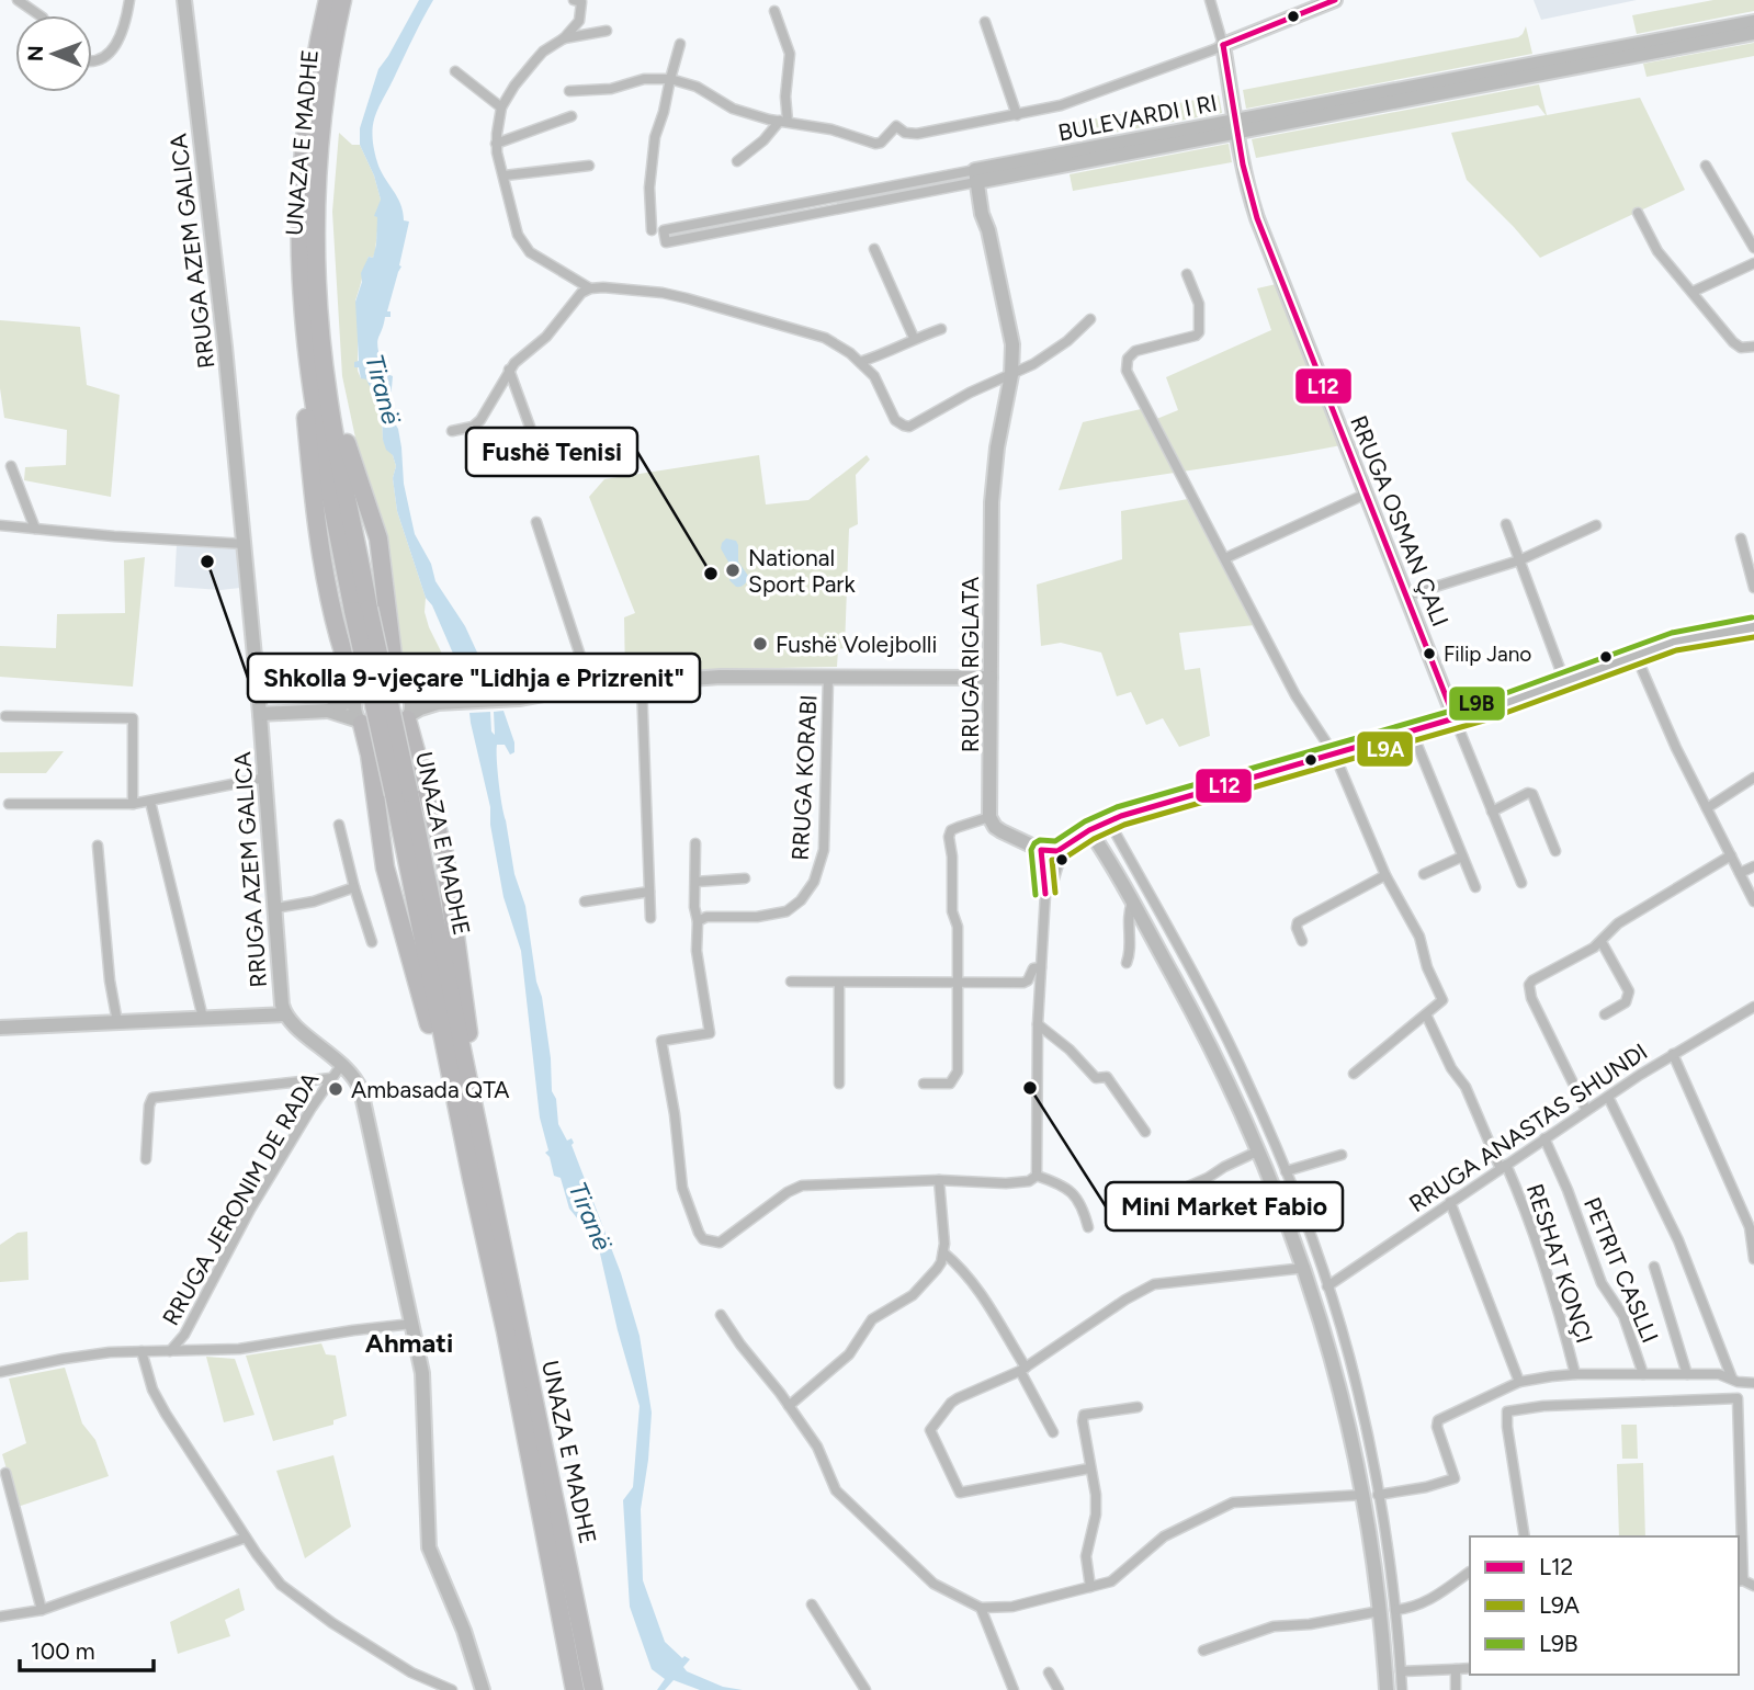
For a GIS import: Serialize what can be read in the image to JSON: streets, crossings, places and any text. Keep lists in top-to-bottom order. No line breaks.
{"streets":{"highway":["UNAZA E MADHE"],"main road":["BULEVARDI I RI","RRUGA AZEM GALICA","RRUGA OSMAN ÇALI","RRUGA RIGLATA"],"street":["RRUGA KORABI","RRUGA ANASTAS SHUNDI","RRUGA JERONIM DE RADA","RESHAT KONÇI","PETRIT CASLLI"]},"crossings":[["BULEVARDI I RI","RRUGA OSMAN ÇALI"],["BULEVARDI I RI","RRUGA RIGLATA"],["RRUGA AZEM GALICA","RRUGA JERONIM DE RADA"],["RRUGA ANASTAS SHUNDI","RESHAT KONÇI"],["RRUGA ANASTAS SHUNDI","PETRIT CASLLI"]],"districts":["Ahmati"],"water":["Tiranë"],"places":["Shkolla 9-vjeçare \"Lidhja e Prizrenit\"","National Sport Park","Fushë Tenisi","Fushë Volejbolli","Filip Jano","Mini Market Fabio","Ambasada QTA"],"lines":["transit line L12","transit line L9B","transit line L9A"],"legend":["L12","L9A","L9B"],"scale_bar":"100 m","north":"left"}
